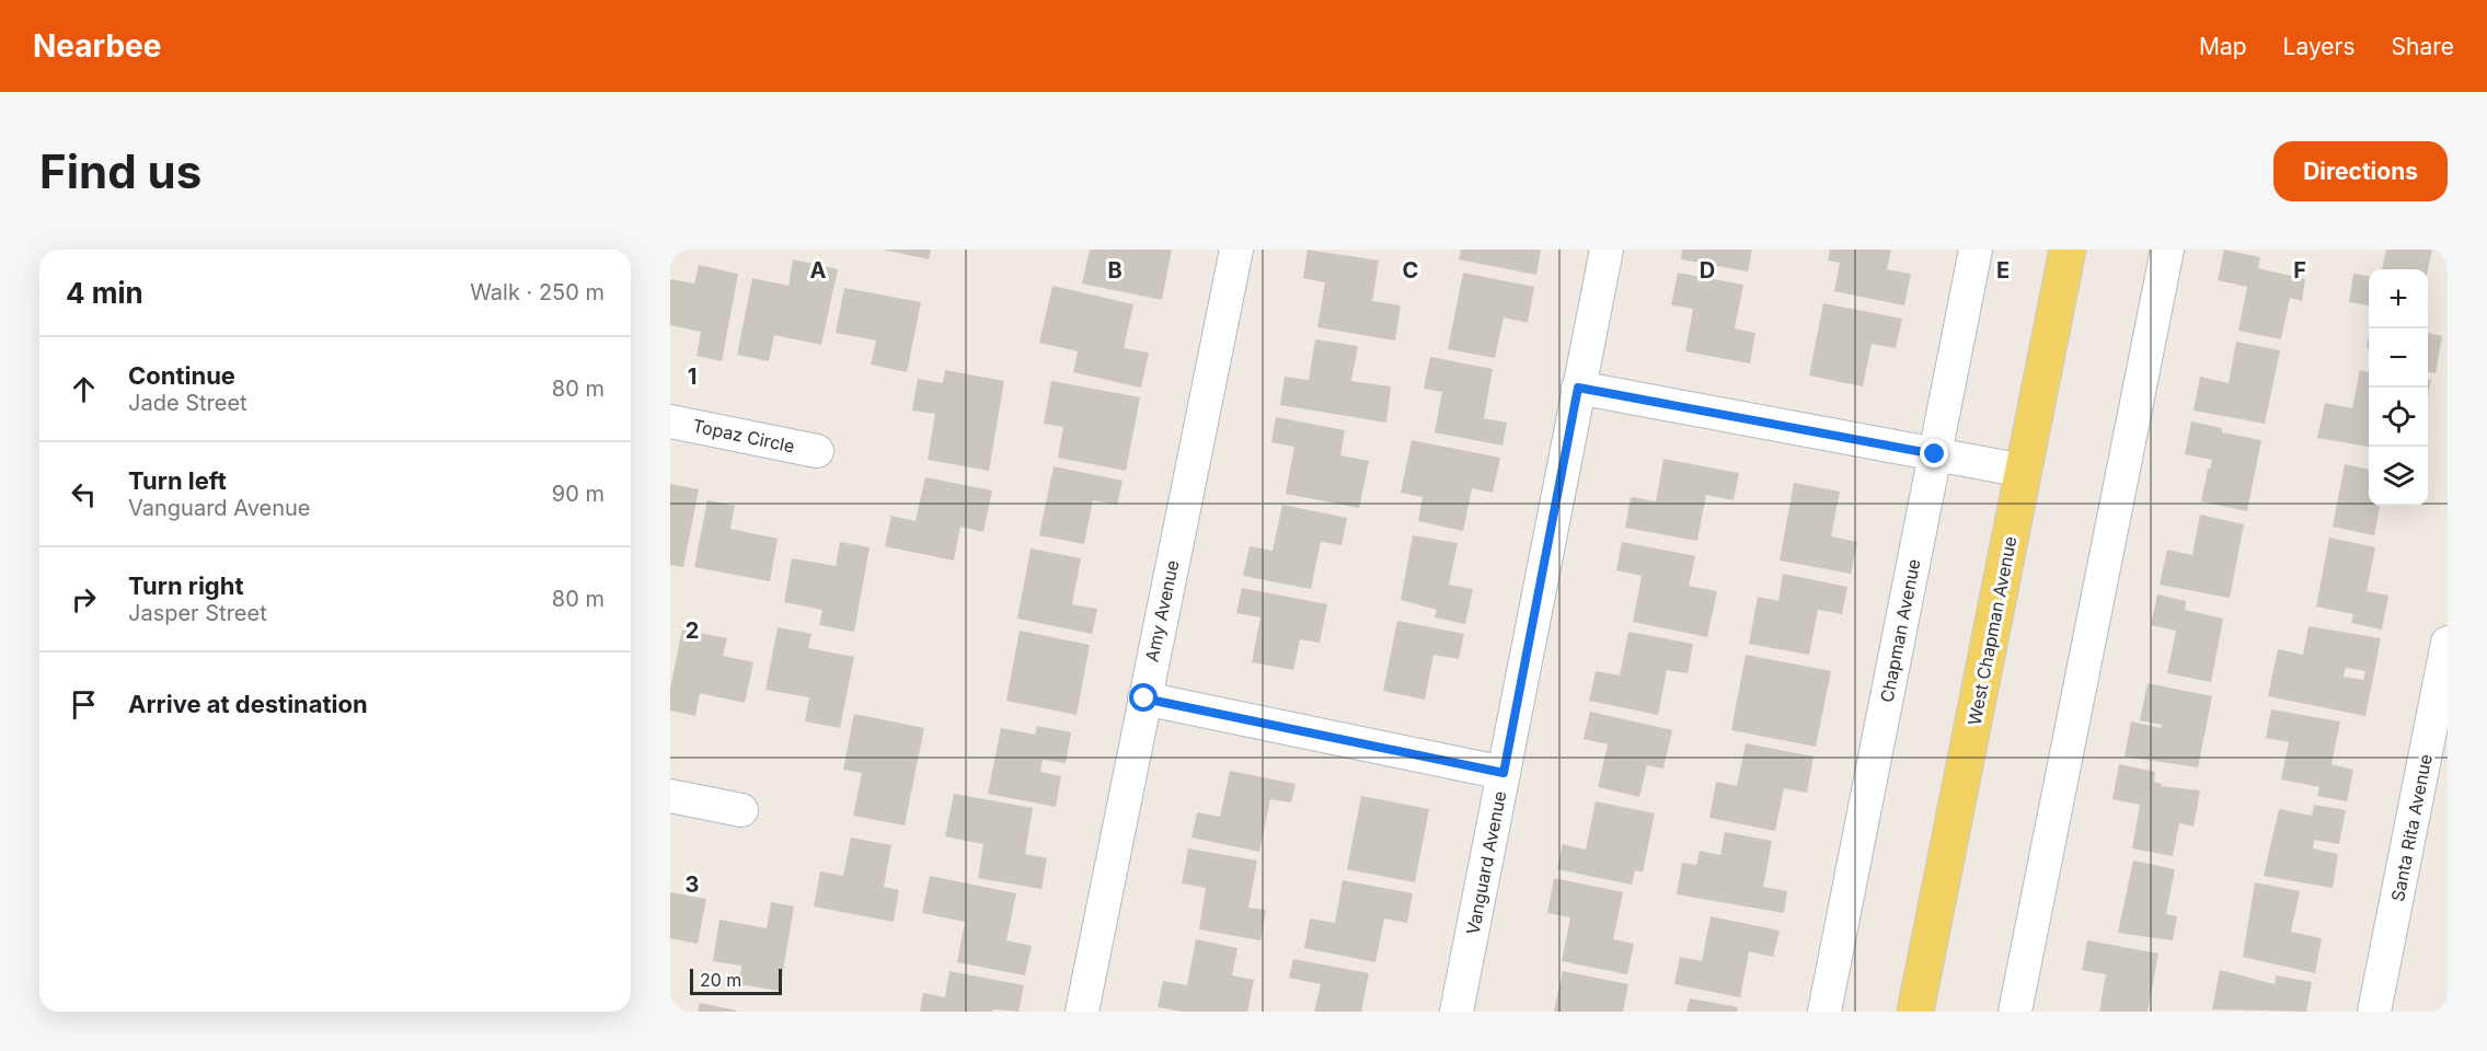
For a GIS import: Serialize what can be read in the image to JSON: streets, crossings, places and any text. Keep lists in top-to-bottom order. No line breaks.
{"streets":{"main road":["West Chapman Avenue"],"street":["Topaz Circle","Amy Avenue","Chapman Avenue","Santa Rita Avenue","Vanguard Avenue"]},"scale_bar":"20 m","page":{"header":"Nearbee","nav":["Map","Layers","Share"],"buttons":"Directions","title":"Find us","heading":["4 min","Walk · 250 m"],"map_buttons":["+","−"],"list":[["Continue","Jade Street","80 m"],["Turn left","Vanguard Avenue","90 m"],["Turn right","Jasper Street","80 m"],"Arrive at destination"],"scale":"20 m"},"grid":{"columns":["A","B","C","D","E","F"],"rows":["1","2","3"]}}
